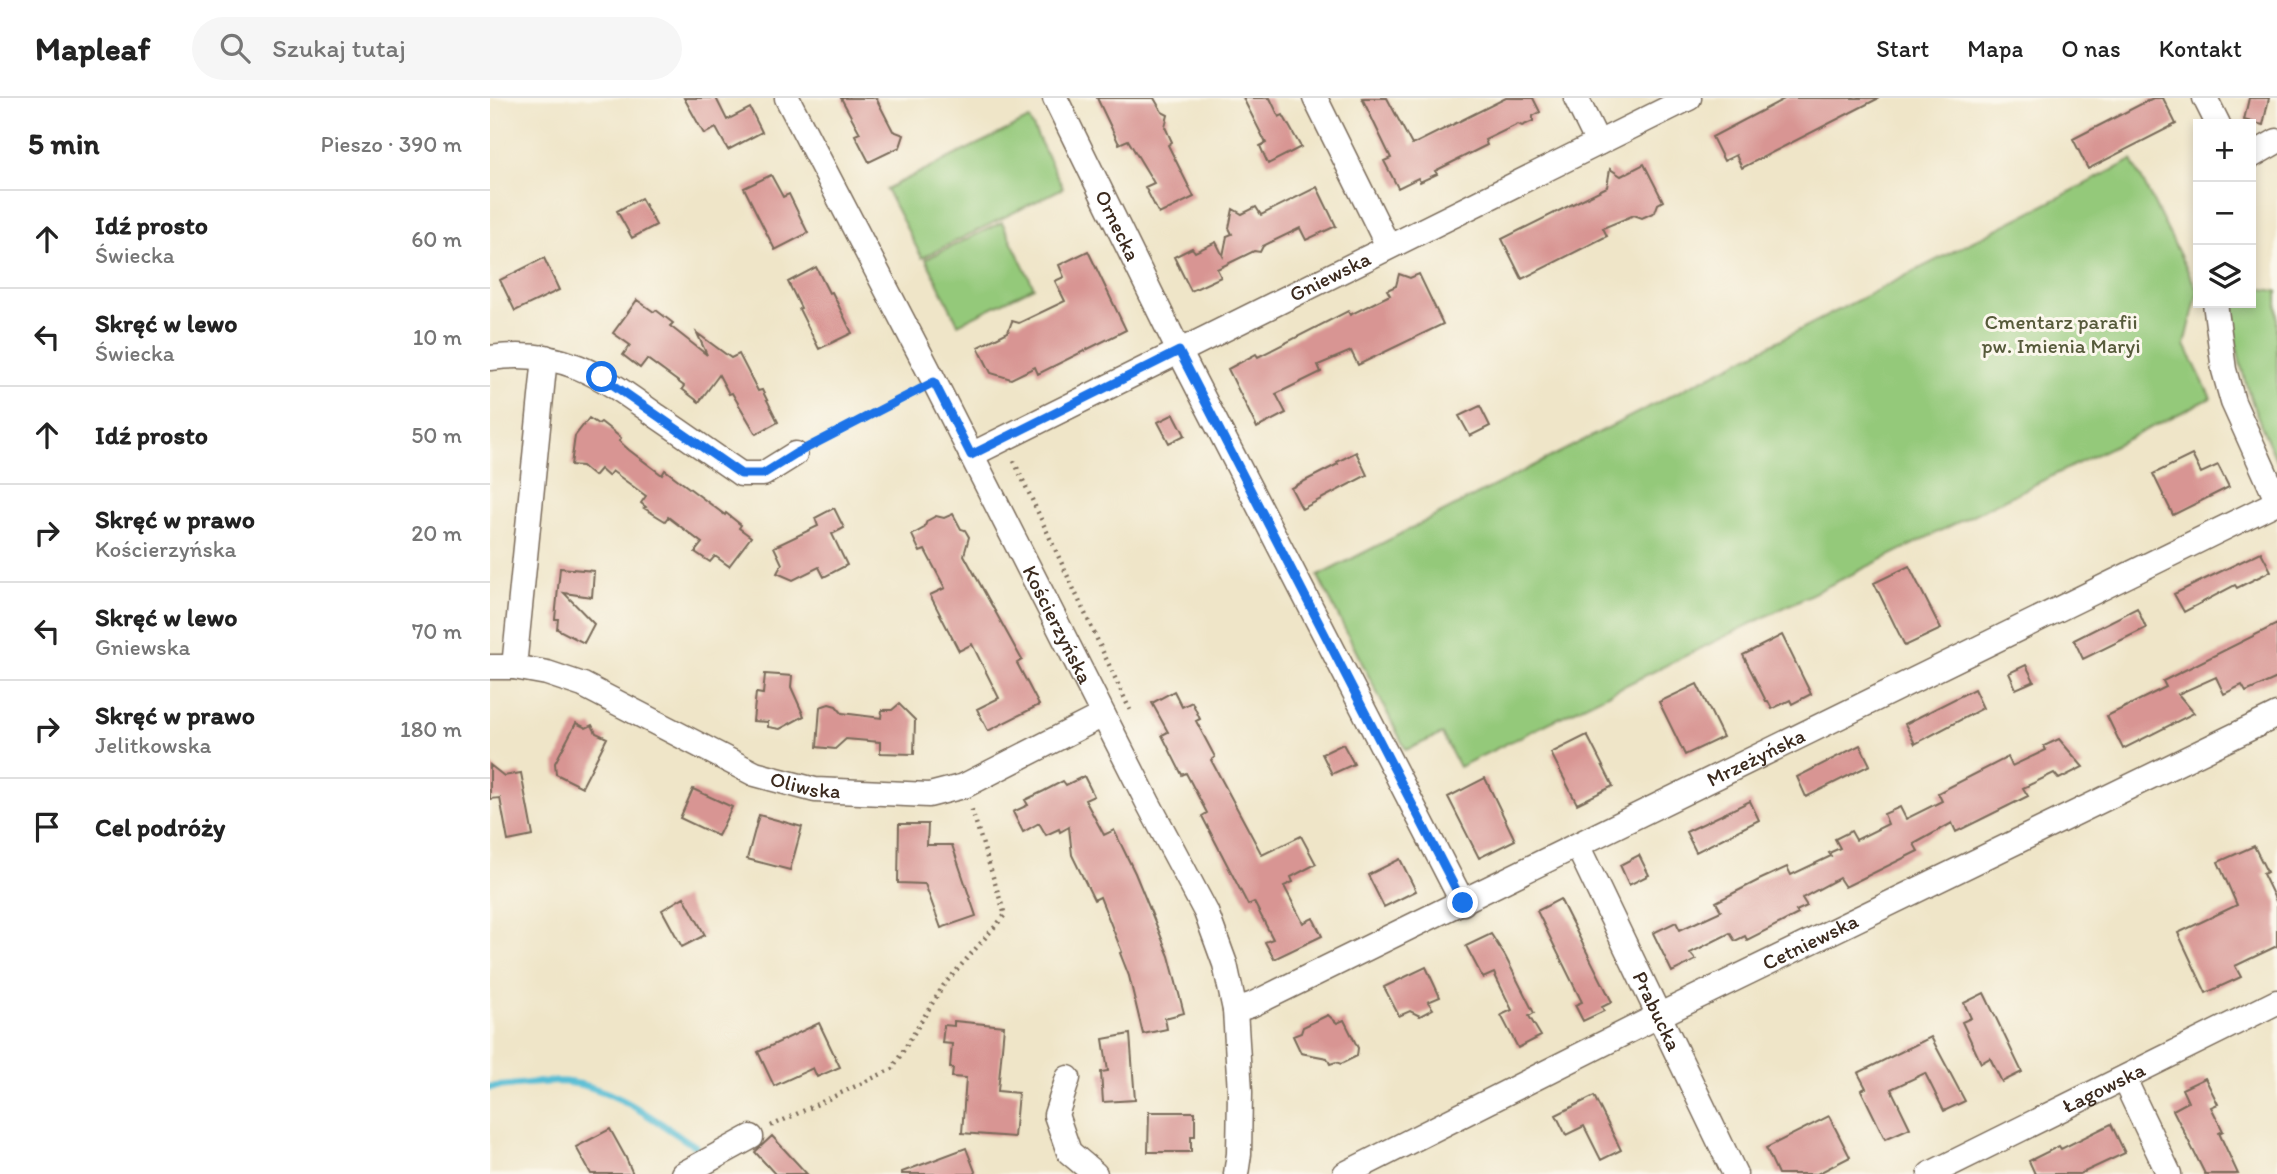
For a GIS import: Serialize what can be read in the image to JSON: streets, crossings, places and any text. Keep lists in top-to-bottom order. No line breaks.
{"streets":{"street":["Ornecka","Gniewska","Kościerzyńska","Mrzeżyńska","Oliwska","Cetniewska","Prabucka","Łagowska"]},"crossings":[["Ornecka","Gniewska"],["Ornecka","Mrzeżyńska"],["Gniewska","Kościerzyńska"],["Kościerzyńska","Mrzeżyńska"],["Kościerzyńska","Oliwska"],["Mrzeżyńska","Prabucka"],["Cetniewska","Prabucka"]],"parks":["Cmentarz parafii pw. Imienia Maryi"],"page":{"header":"Mapleaf","search":"Szukaj tutaj","nav":["Start","Mapa","O nas","Kontakt"],"heading":["5 min","Pieszo · 390 m"],"map_buttons":["+","−"],"list":[["Idź prosto","Świecka","60 m"],["Skręć w lewo","Świecka","10 m"],["Idź prosto","50 m"],["Skręć w prawo","Kościerzyńska","20 m"],["Skręć w lewo","Gniewska","70 m"],["Skręć w prawo","Jelitkowska","180 m"],"Cel podróży"]}}
